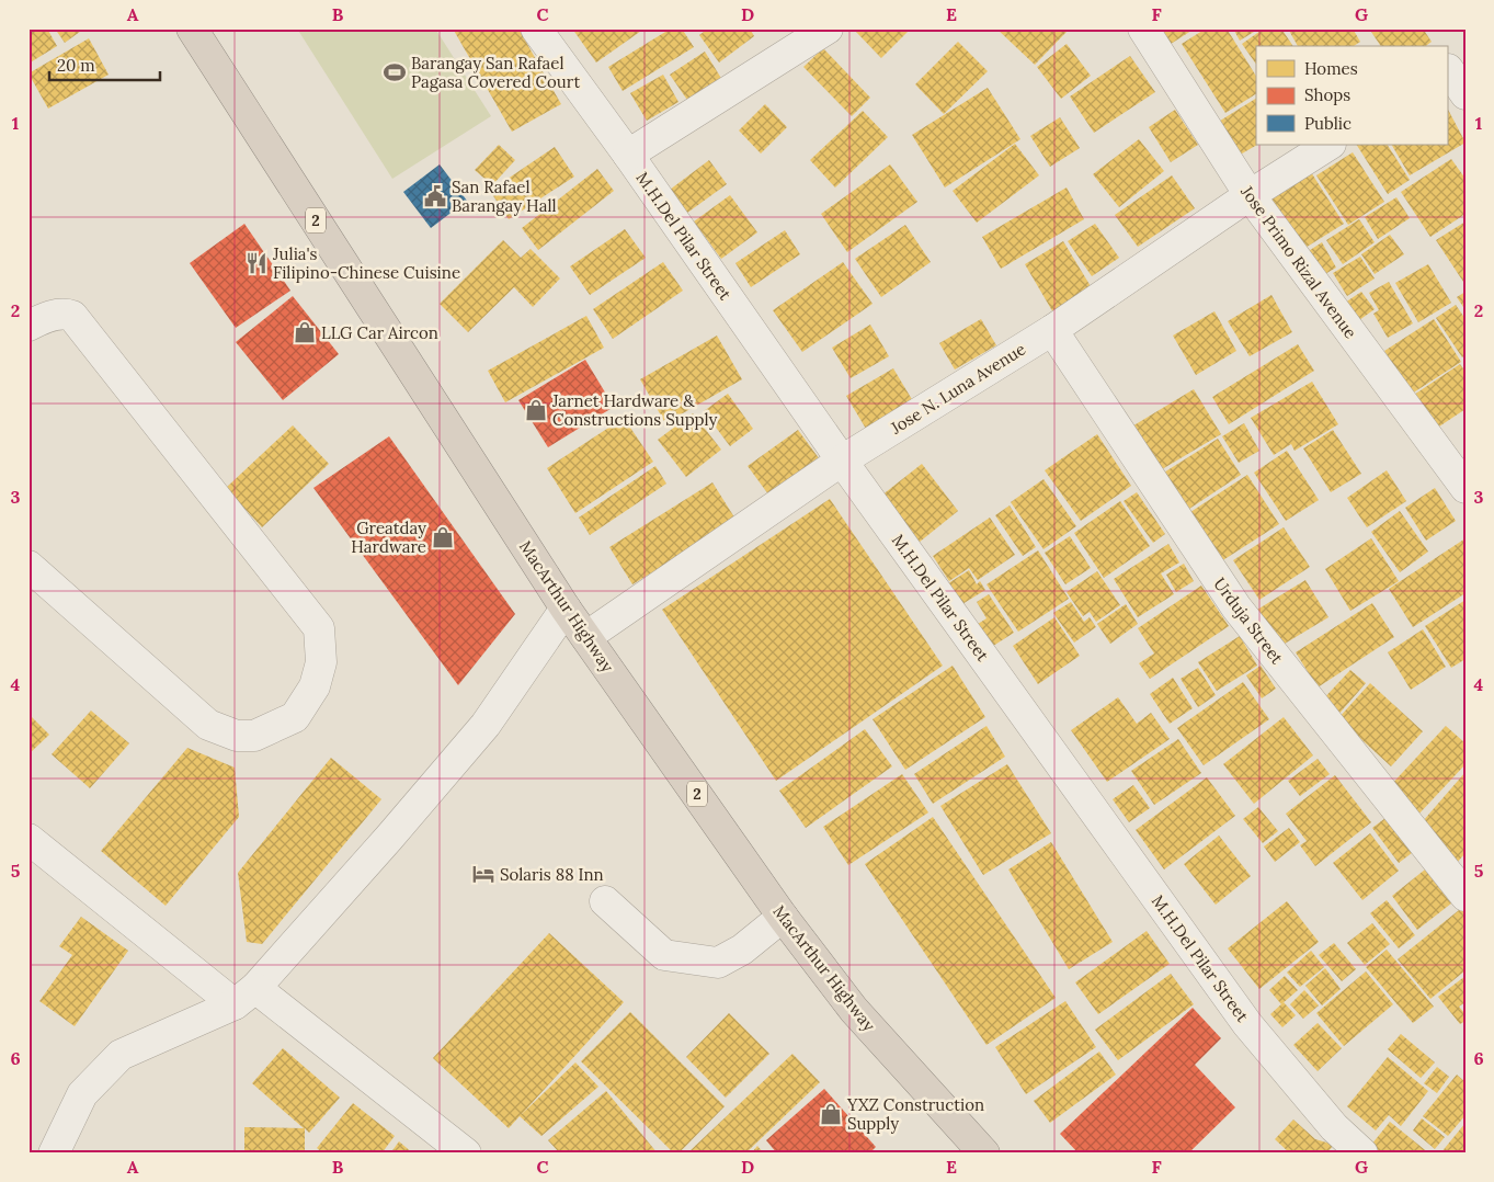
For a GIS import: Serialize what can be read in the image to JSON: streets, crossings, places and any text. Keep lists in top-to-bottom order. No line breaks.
{"streets":{"highway":["2","MacArthur Highway"],"street":["M.H.Del Pilar Street","Jose Primo Rizal Avenue","Jose N. Luna Avenue","Urduja Street"]},"crossings":[["M.H.Del Pilar Street","Jose N. Luna Avenue"],["Jose Primo Rizal Avenue","Jose N. Luna Avenue"],["Jose N. Luna Avenue","MacArthur Highway"],["Jose N. Luna Avenue","Urduja Street"]],"places":{"sports":["Barangay San Rafael Pagasa Covered Court"],"public building":["San Rafael Barangay Hall"],"restaurant":["Julia's Filipino-Chinese Cuisine"],"shop":["LLG Car Aircon","Jarnet Hardware & Constructions Supply","Greatday Hardware","YXZ Construction Supply"],"hotel":["Solaris 88 Inn"]},"legend":["Homes","Shops","Public"],"scale_bar":"20 m","grid":{"columns":["A","B","C","D","E","F","G"],"rows":["1","2","3","4","5","6"]}}
